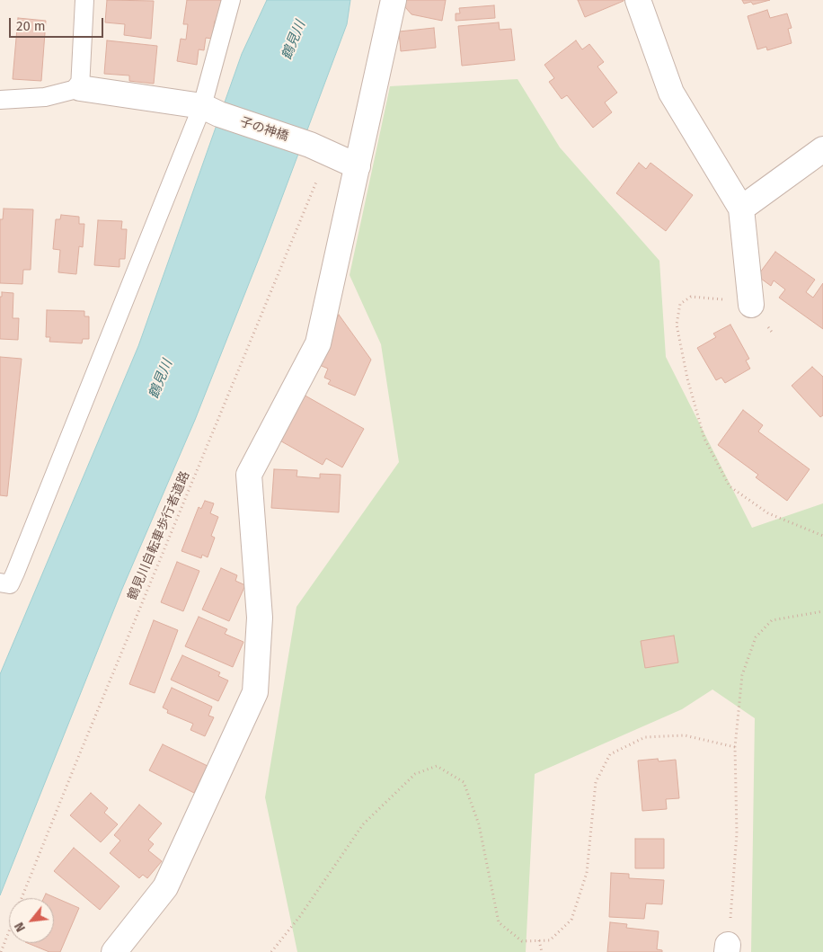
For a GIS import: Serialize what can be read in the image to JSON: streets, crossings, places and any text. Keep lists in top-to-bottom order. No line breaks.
{"streets":{"street":["子の神橋"],"path":["鶴見川自転車歩行者道路"]},"water":["鶴見川"],"scale_bar":"20 m","north":"bottom left"}
